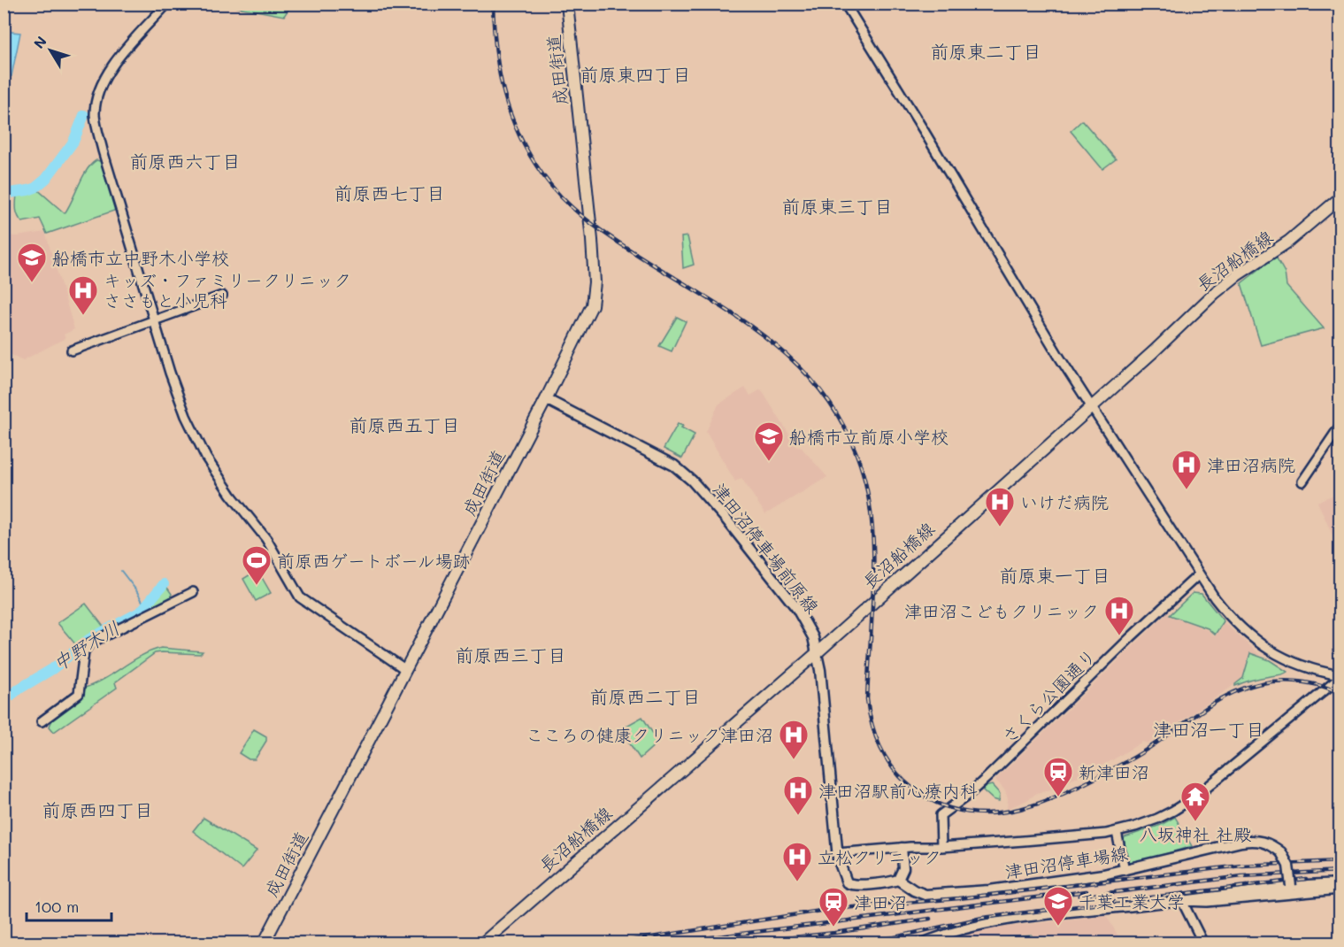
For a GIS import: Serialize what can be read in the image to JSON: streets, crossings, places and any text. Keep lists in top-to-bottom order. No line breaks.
{"streets":{"main road":["成田街道","長沼船橋線","津田沼停車場前原線","津田沼停車場線"],"street":["さくら公園通り"]},"crossings":[["成田街道","津田沼停車場前原線"],["長沼船橋線","津田沼停車場前原線"],["津田沼停車場前原線","津田沼停車場線"]],"districts":["前原東二丁目","前原東四丁目","前原西六丁目","前原西七丁目","前原東三丁目","前原西五丁目","前原東一丁目","前原西三丁目","前原西二丁目","津田沼一丁目","前原西四丁目"],"water":["中野木川"],"places":{"school or university":["船橋市立中野木小学校","船橋市立前原小学校","千葉工業大学"],"hospital":["キッズ・ファミリークリニック ささもと小児科","津田沼病院","いけだ病院","津田沼こどもクリニック","こころの健康クリニック津田沼","津田沼駅前心療内科","立松クリニック"],"sports":["前原西ゲートボール場跡"],"station":["新津田沼","津田沼"],"temple":["八坂神社 社殿"]},"scale_bar":"100 m","north":"top left"}
